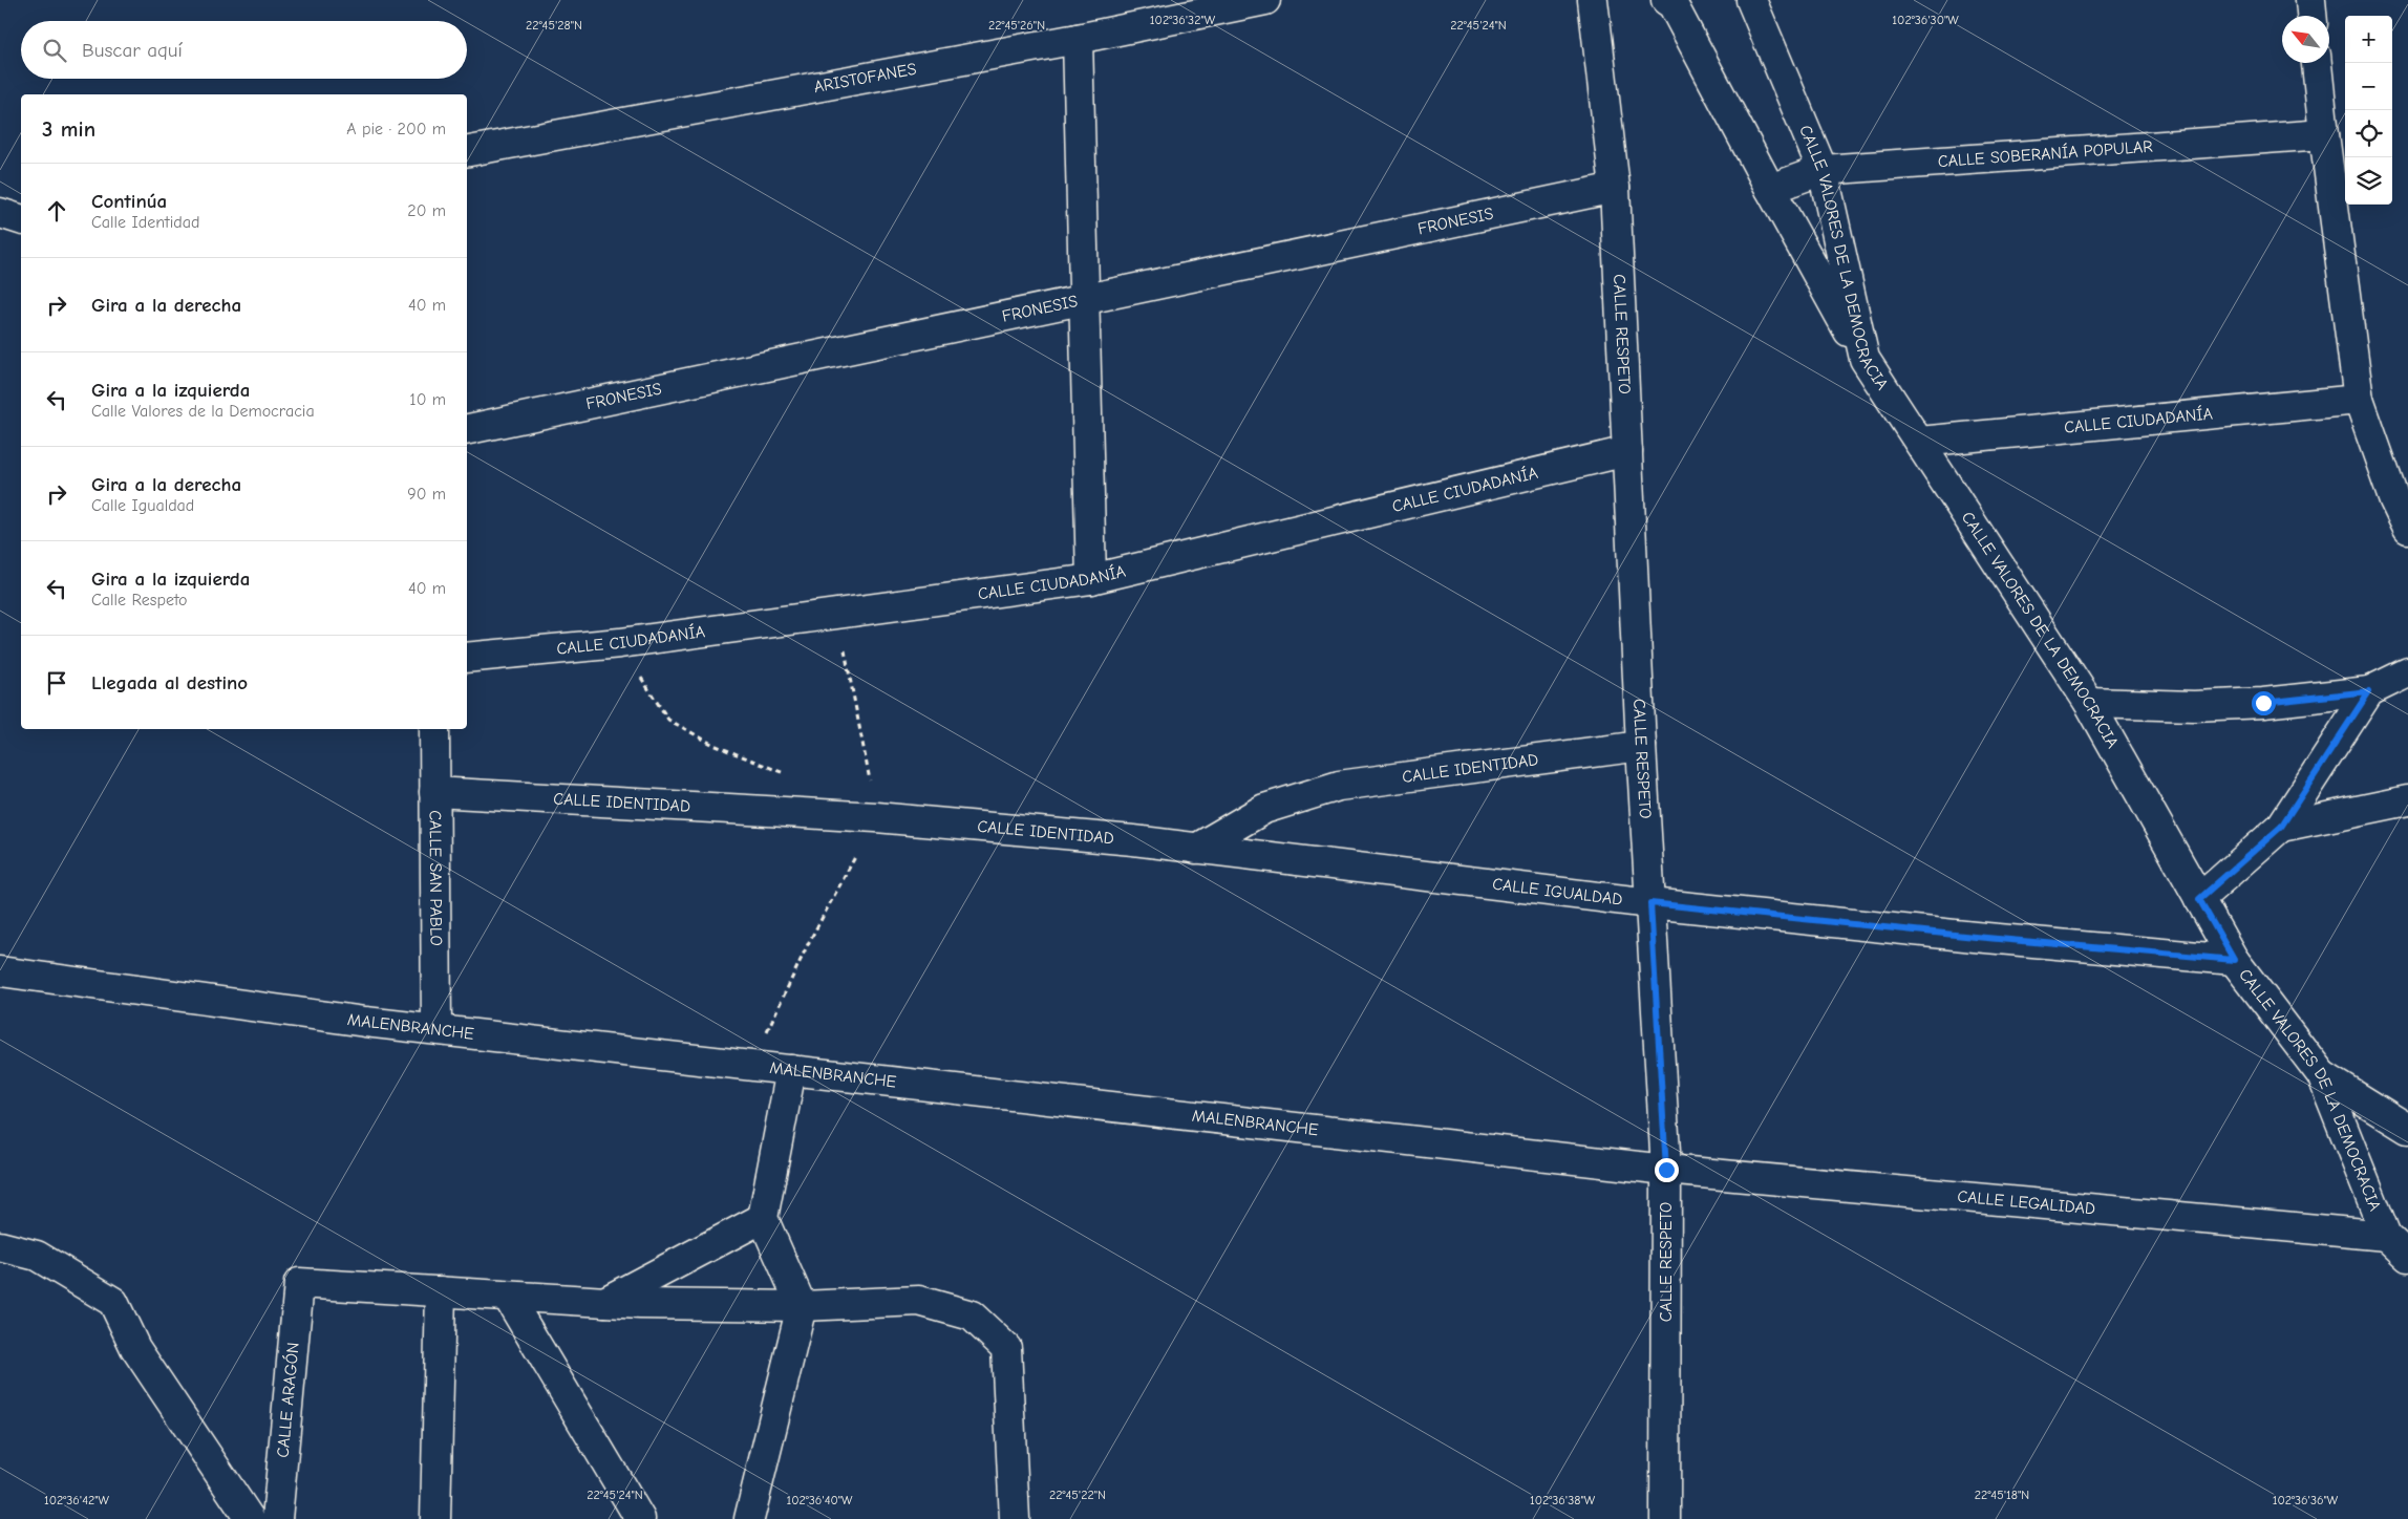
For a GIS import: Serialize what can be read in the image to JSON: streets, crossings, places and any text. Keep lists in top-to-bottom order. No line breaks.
{"streets":{"street":["ARISTOFANES","CALLE SOBERANÍA POPULAR","FRONESIS","CALLE VALORES DE LA DEMOCRACIA","CALLE RESPETO","CALLE CIUDADANÍA","CALLE IDENTIDAD","CALLE SAN PABLO","CALLE IGUALDAD","MALENBRANCHE","CALLE LEGALIDAD","CALLE ARAGÓN"]},"crossings":[["CALLE SOBERANÍA POPULAR","CALLE VALORES DE LA DEMOCRACIA"],["FRONESIS","CALLE RESPETO"],["CALLE VALORES DE LA DEMOCRACIA","CALLE CIUDADANÍA"],["CALLE VALORES DE LA DEMOCRACIA","CALLE IGUALDAD"],["CALLE VALORES DE LA DEMOCRACIA","CALLE LEGALIDAD"],["CALLE RESPETO","CALLE CIUDADANÍA"],["CALLE RESPETO","CALLE IDENTIDAD"],["CALLE RESPETO","CALLE IGUALDAD"],["CALLE RESPETO","MALENBRANCHE"],["CALLE RESPETO","CALLE LEGALIDAD"],["CALLE IDENTIDAD","CALLE SAN PABLO"],["CALLE IDENTIDAD","CALLE IGUALDAD"],["CALLE SAN PABLO","MALENBRANCHE"],["MALENBRANCHE","CALLE LEGALIDAD"]],"north":"top left","page":{"map_buttons":["+","−"],"search":"Buscar aquí","heading":["3 min","A pie · 200 m"],"list":[["Continúa","Calle Identidad","20 m"],["Gira a la derecha","40 m"],["Gira a la izquierda","Calle Valores de la Democracia","10 m"],["Gira a la derecha","Calle Igualdad","90 m"],["Gira a la izquierda","Calle Respeto","40 m"],"Llegada al destino"]},"coordinates":["102°36'32\"W","102°36'30\"W","22°45'28\"N","22°45'26\"N","22°45'24\"N","22°45'22\"N","22°45'18\"N","102°36'42\"W","102°36'40\"W","102°36'38\"W","102°36'36\"W"]}
